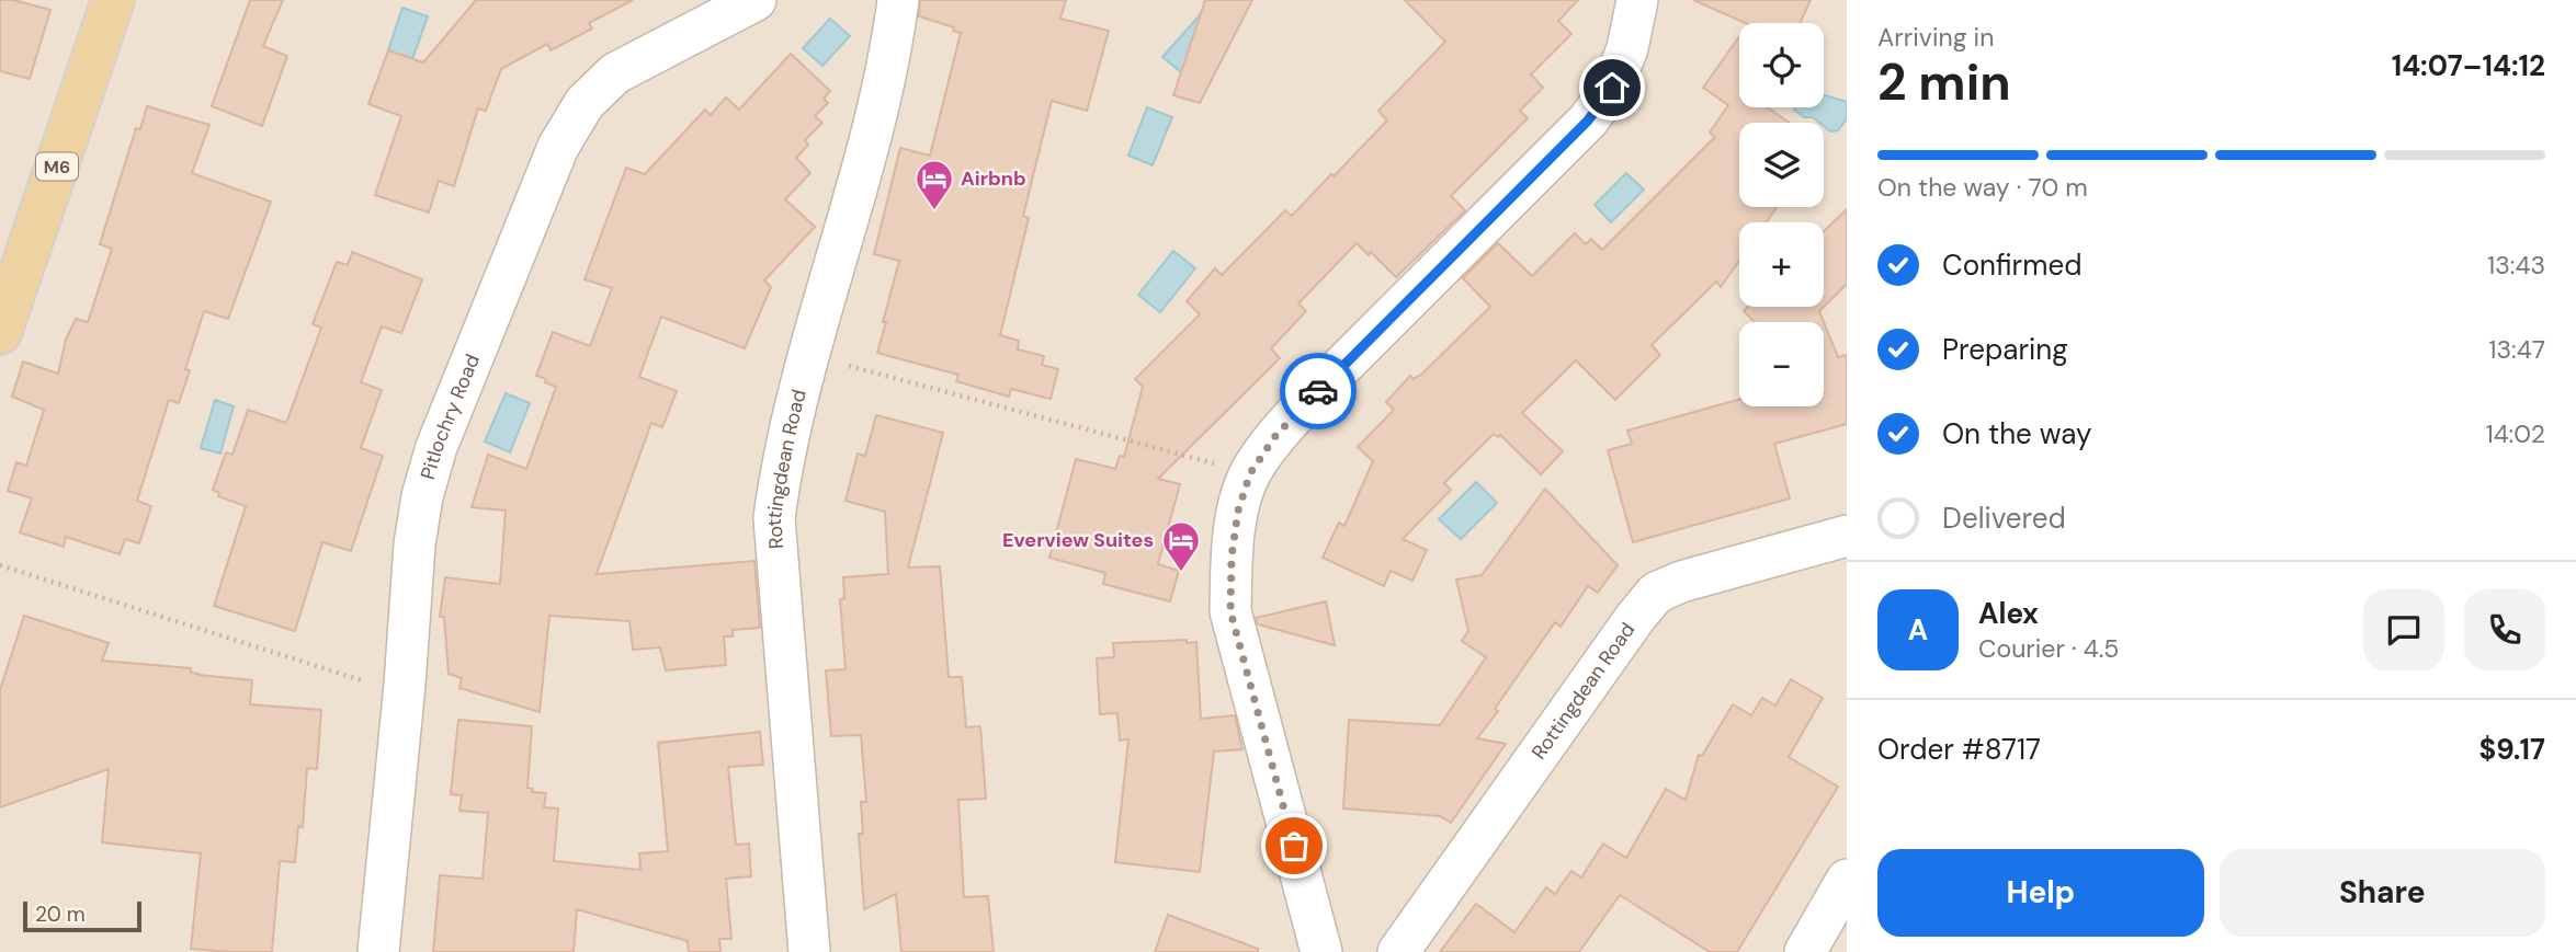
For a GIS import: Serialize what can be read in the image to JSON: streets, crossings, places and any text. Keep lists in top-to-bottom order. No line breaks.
{"streets":{"main road":["M6"],"street":["Pitlochry Road","Rottingdean Road"]},"places":{"hotel":["Airbnb","Everview Suites"]},"scale_bar":"20 m","page":{"heading":["2 min","Arriving in","14:07–14:12"],"panel":["Alex","Courier · 4.5","Order #8717","$9.17"],"map_buttons":["+","−"],"bar":"On the way · 70 m","list":[["Confirmed","13:43"],["Preparing","13:47"],["On the way","14:02"],"Delivered"],"round":"A","buttons":["Help","Share"],"scale":"20 m"}}
